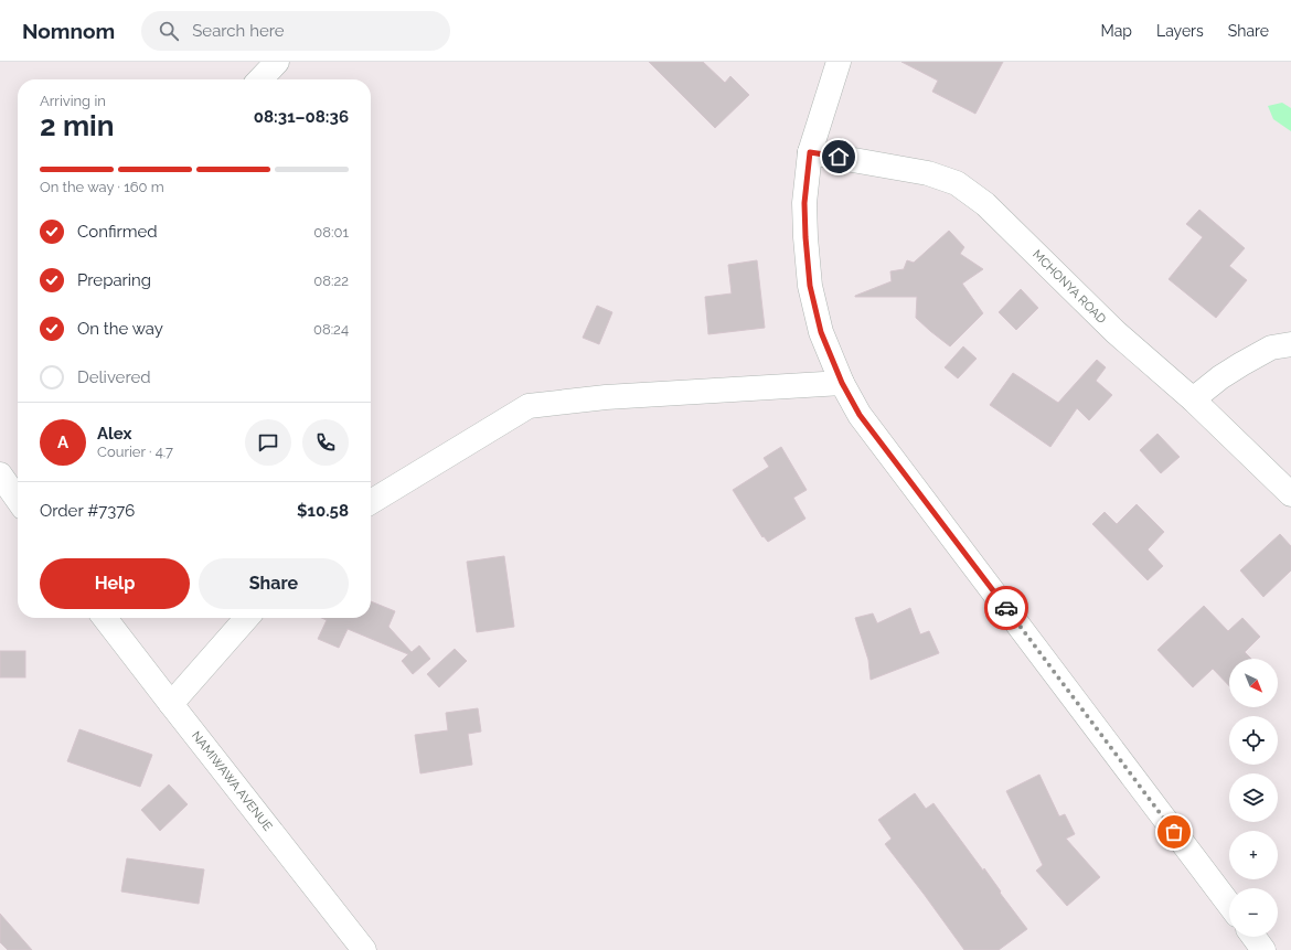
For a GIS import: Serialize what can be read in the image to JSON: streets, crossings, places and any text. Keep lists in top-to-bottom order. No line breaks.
{"streets":{"street":["MCHONYA ROAD","NAMIWAWA AVENUE"]},"north":"bottom right","page":{"header":"Nomnom","search":"Search here","nav":["Map","Layers","Share"],"heading":["2 min","Arriving in","08:31–08:36"],"panel":["Alex","Courier · 4.7","Order #7376","$10.58"],"bar":"On the way · 160 m","list":[["Confirmed","08:01"],["Preparing","08:22"],["On the way","08:24"],"Delivered"],"round":"A","buttons":["Help","Share"],"map_buttons":["+","−"]}}
